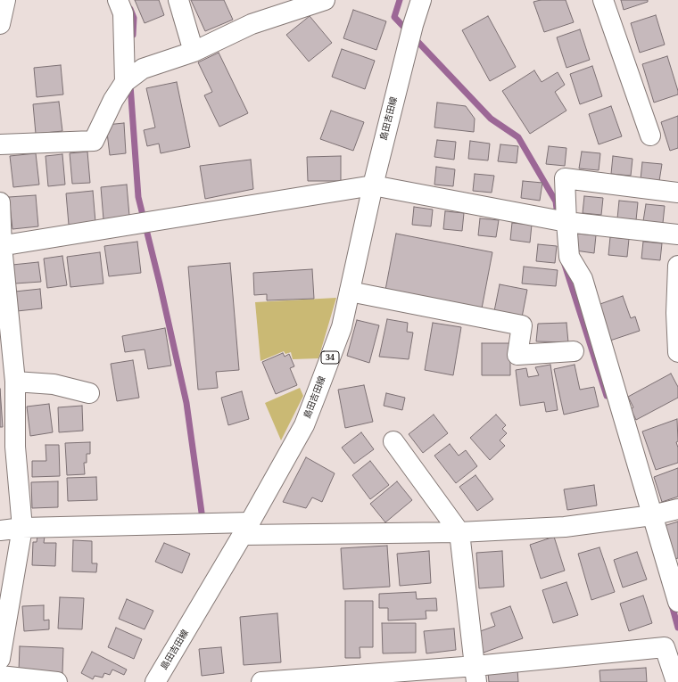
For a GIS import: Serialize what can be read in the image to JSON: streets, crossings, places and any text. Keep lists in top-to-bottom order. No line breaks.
{"streets":{"street":["島田吉田線","34"]}}
